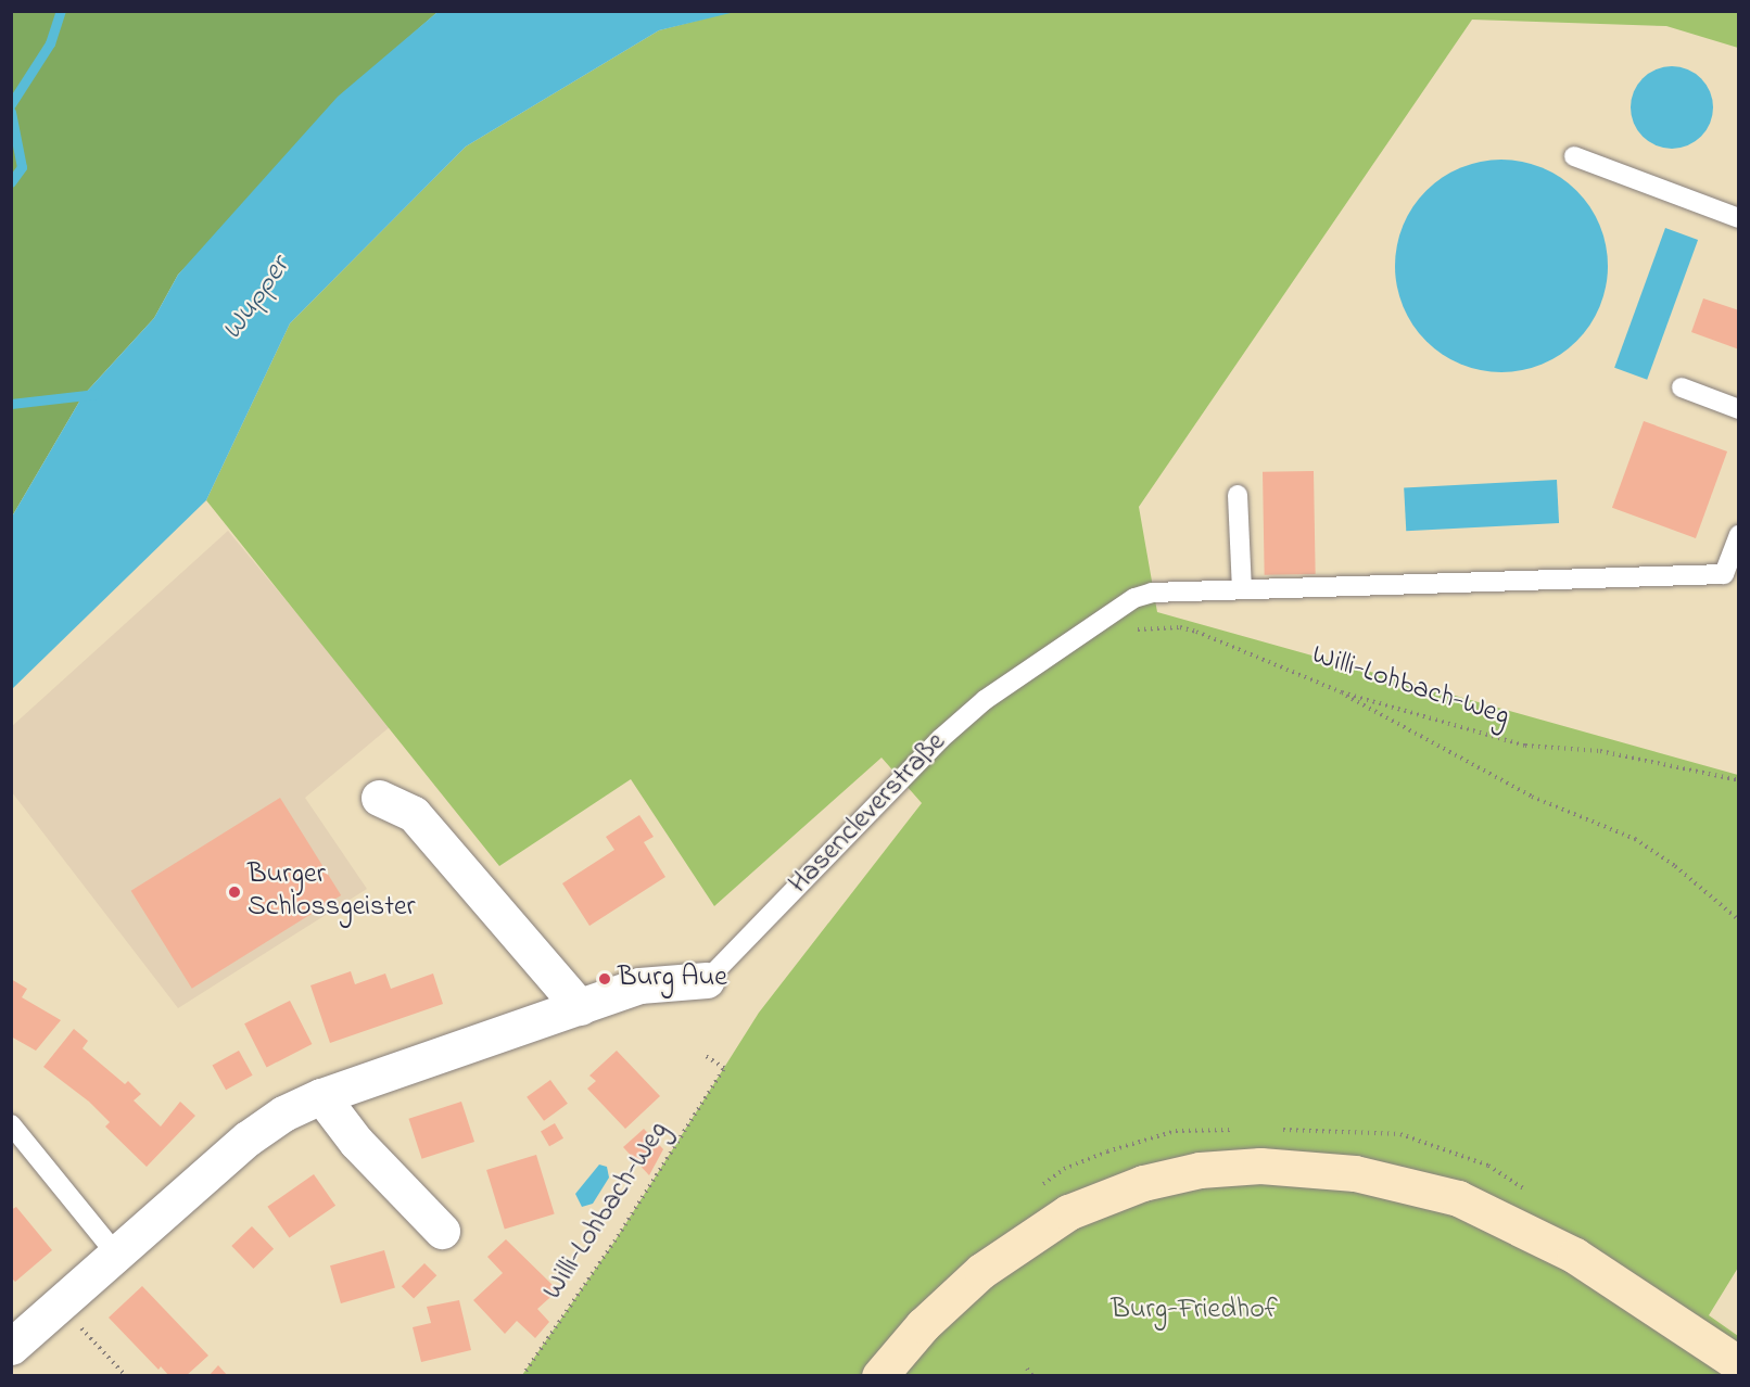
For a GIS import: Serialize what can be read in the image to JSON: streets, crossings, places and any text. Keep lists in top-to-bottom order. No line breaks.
{"streets":{"street":["Hasencleverstraße"],"path":["Willi-Lohbach-Weg"]},"water":["Wupper"],"parks":["Burg-Friedhof"],"places":["Burger Schlossgeister","Burg Aue"]}
